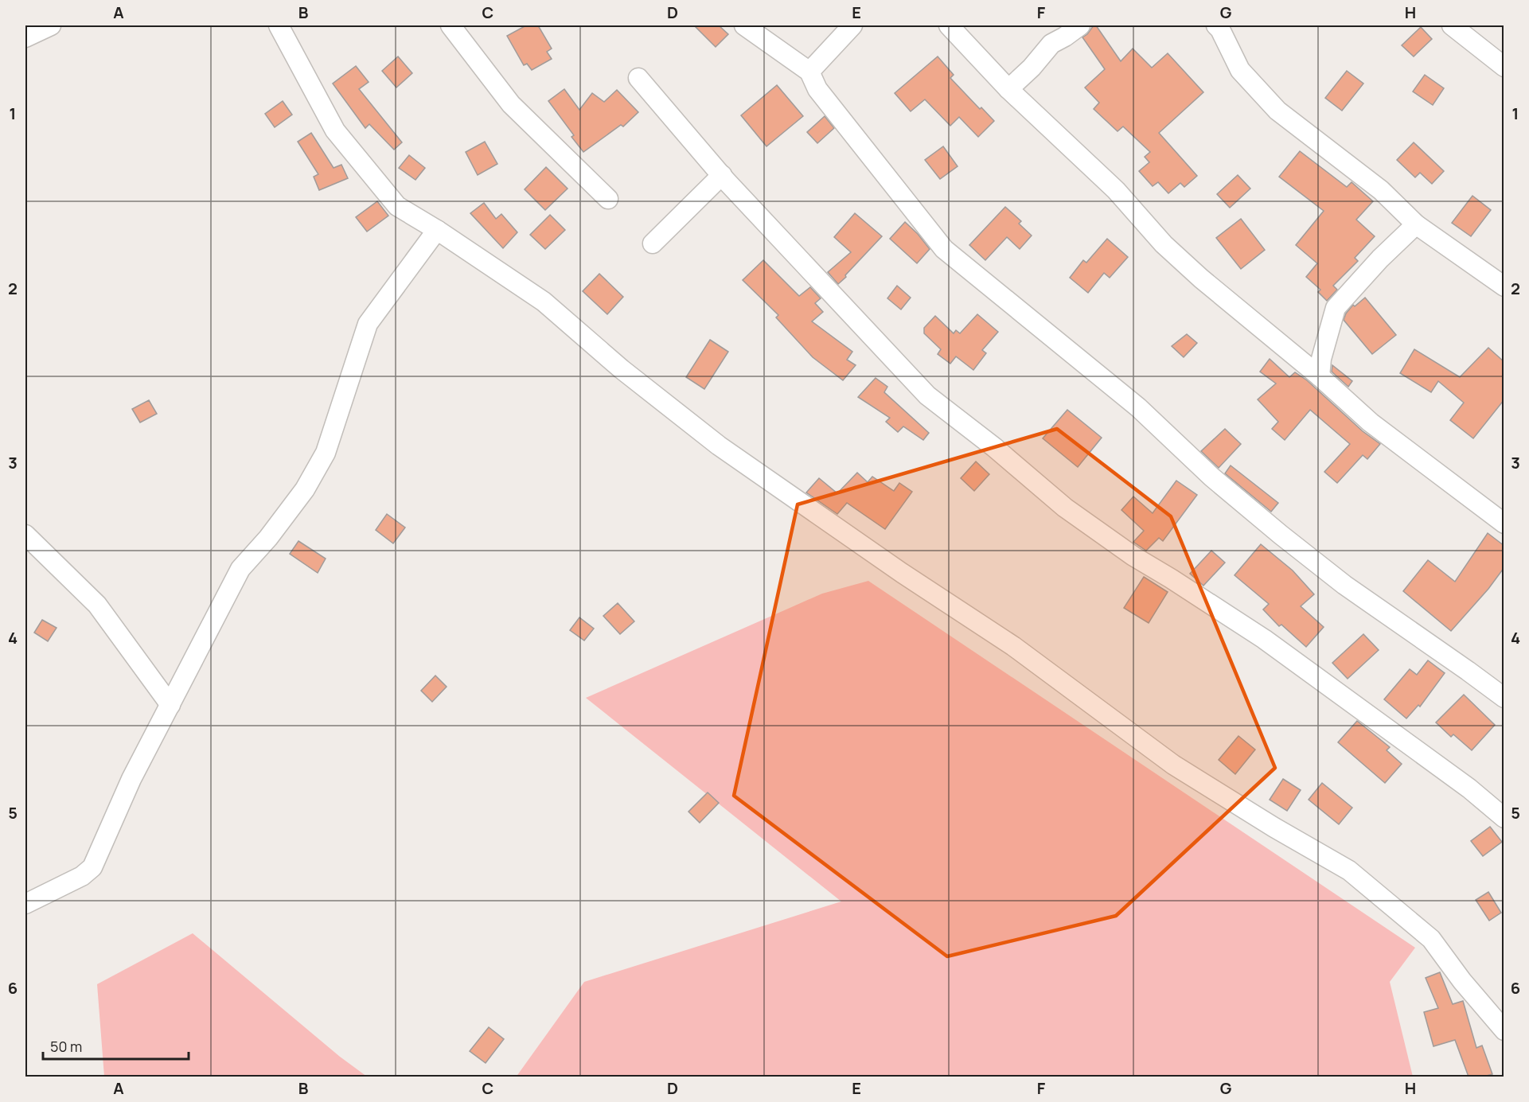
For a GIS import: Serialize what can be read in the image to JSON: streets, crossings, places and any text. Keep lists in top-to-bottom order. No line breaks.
{"scale_bar":"50 m","grid":{"columns":["A","B","C","D","E","F","G","H"],"rows":["1","2","3","4","5","6"]}}
